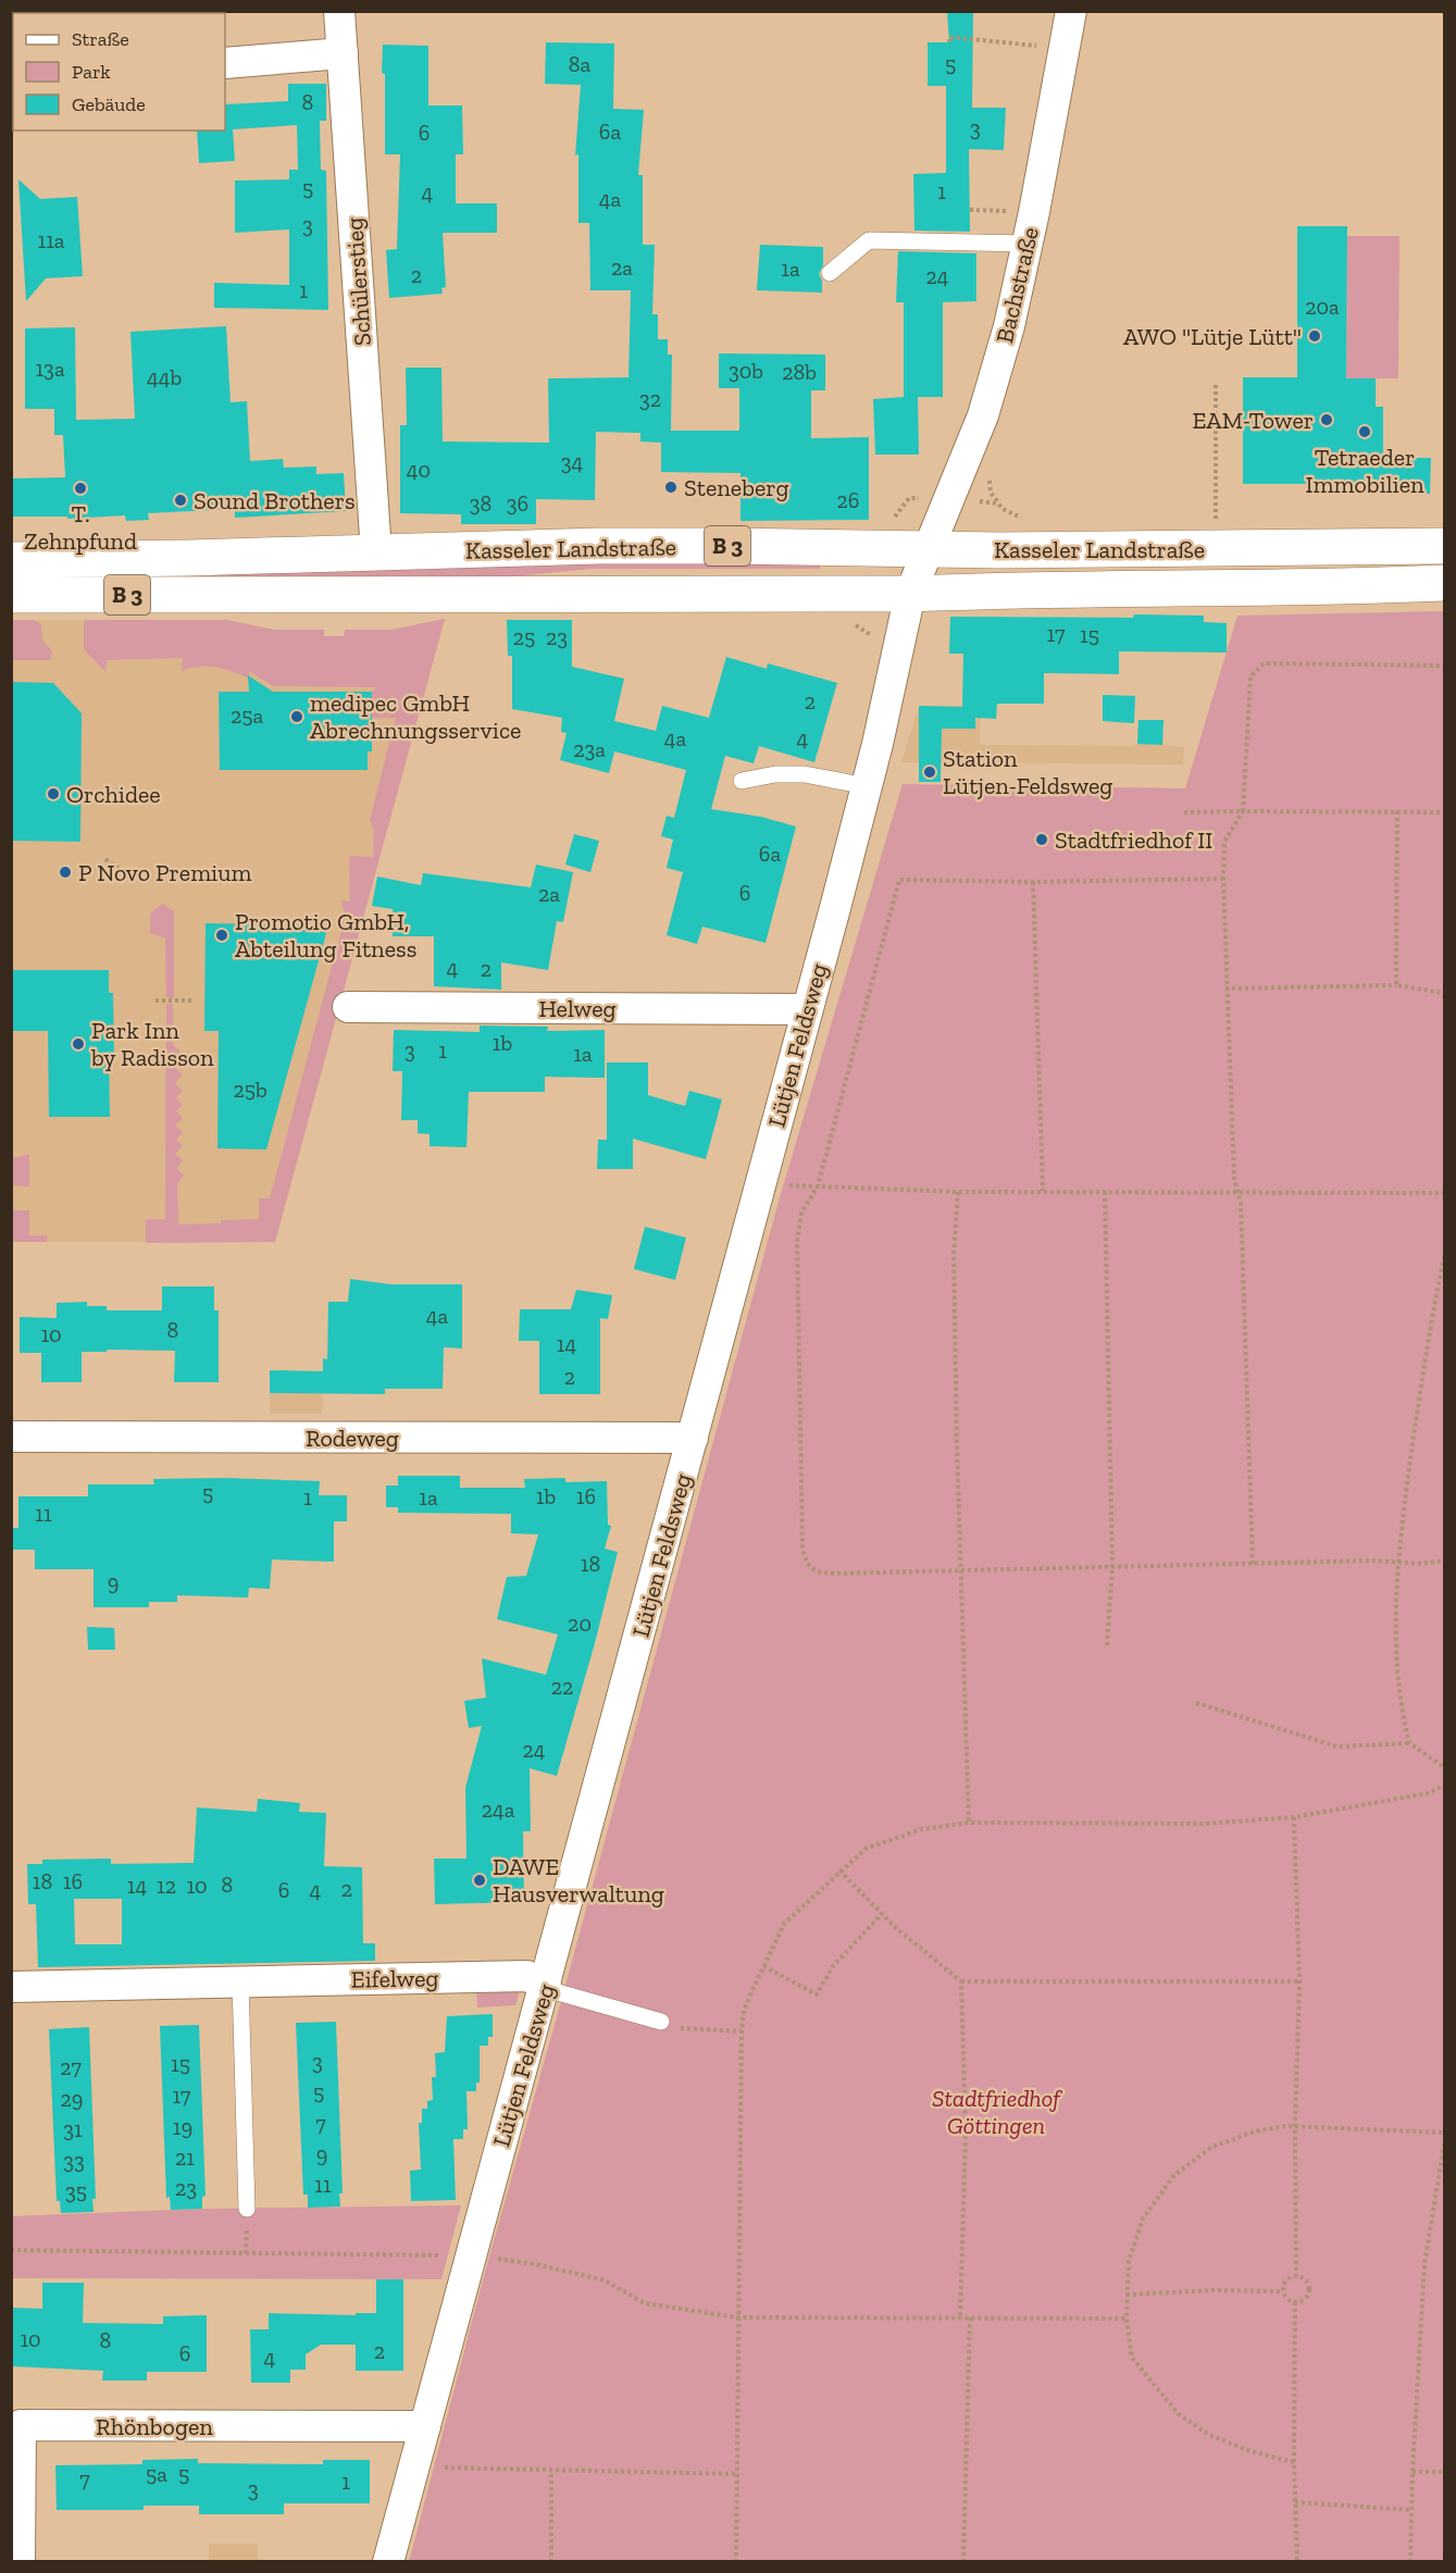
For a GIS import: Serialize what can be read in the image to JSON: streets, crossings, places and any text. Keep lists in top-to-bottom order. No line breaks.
{"streets":{"main road":["B 3","Kasseler Landstraße"],"street":["Schülerstieg","Bachstraße","Helweg","Lütjen Feldsweg","Rodeweg","Eifelweg","Rhönbogen"]},"crossings":[["Schülerstieg","Kasseler Landstraße"],["Bachstraße","Kasseler Landstraße"],["Bachstraße","Lütjen Feldsweg"],["Kasseler Landstraße","Lütjen Feldsweg"],["Helweg","Lütjen Feldsweg"],["Lütjen Feldsweg","Rodeweg"],["Lütjen Feldsweg","Eifelweg"],["Lütjen Feldsweg","Rhönbogen"]],"parks":["Stadtfriedhof Göttingen"],"places":["AWO \"Lütje Lütt\"","EAM-Tower","Tetraeder Immobilien","Steneberg","T. Zehnpfund","Sound Brothers","medipec GmbH Abrechnungsservice","Station Lütjen-Feldsweg","Orchidee","Stadtfriedhof II","P Novo Premium","Promotio GmbH, Abteilung Fitness","Park Inn by Radisson","DAWE Hausverwaltung"],"house_numbers":["8a","5","8","3","6a","6","5","1","4","4a","3","11a","2a","1a","2","24","1","20a","13a","30b","28b","44b","32","34","40","26","38","36","17","15","25","23","2","25a","4a","4","23a","6a","6","2a","4","2","1b","3","1","1a","25b","4a","8","10","14","2","5","1b","16","1","1a","11","18","9","20","22","24","24a","18","16","8","14","12","10","2","6","4","3","15","27","5","17","29","7","19","31","9","21","33","11","23","35","10","8","2","6","4","5a","5","7","1","3"],"legend":["Straße","Park","Gebäude"]}
